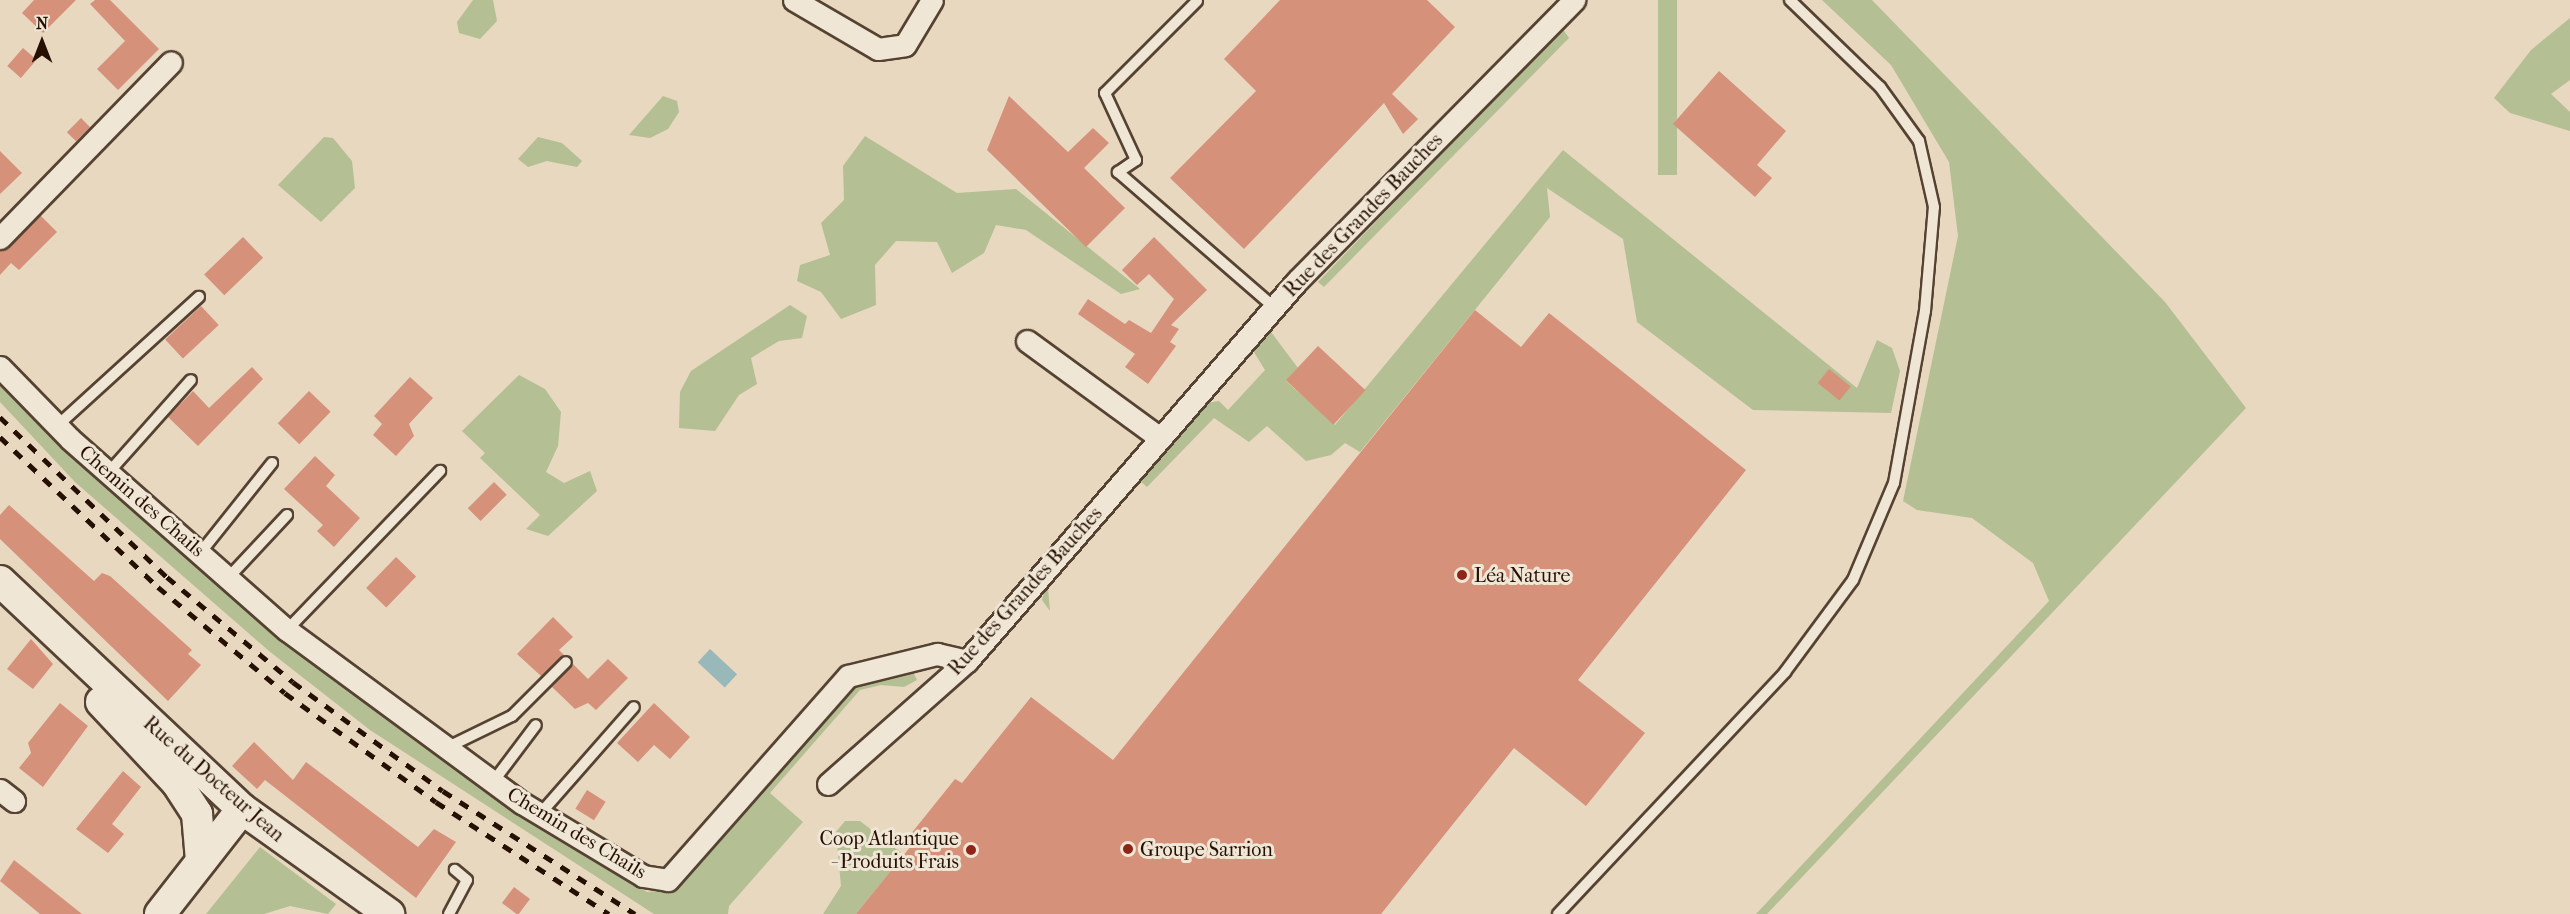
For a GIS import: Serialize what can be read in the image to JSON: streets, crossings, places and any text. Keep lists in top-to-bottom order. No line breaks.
{"streets":{"street":["Rue des Grandes Bauches","Chemin des Chails","Rue du Docteur Jean"]},"crossings":[["Rue des Grandes Bauches","Chemin des Chails"]],"places":["Léa Nature","Groupe Sarrion","Coop Atlantique - Produits Frais"],"north":"top"}
